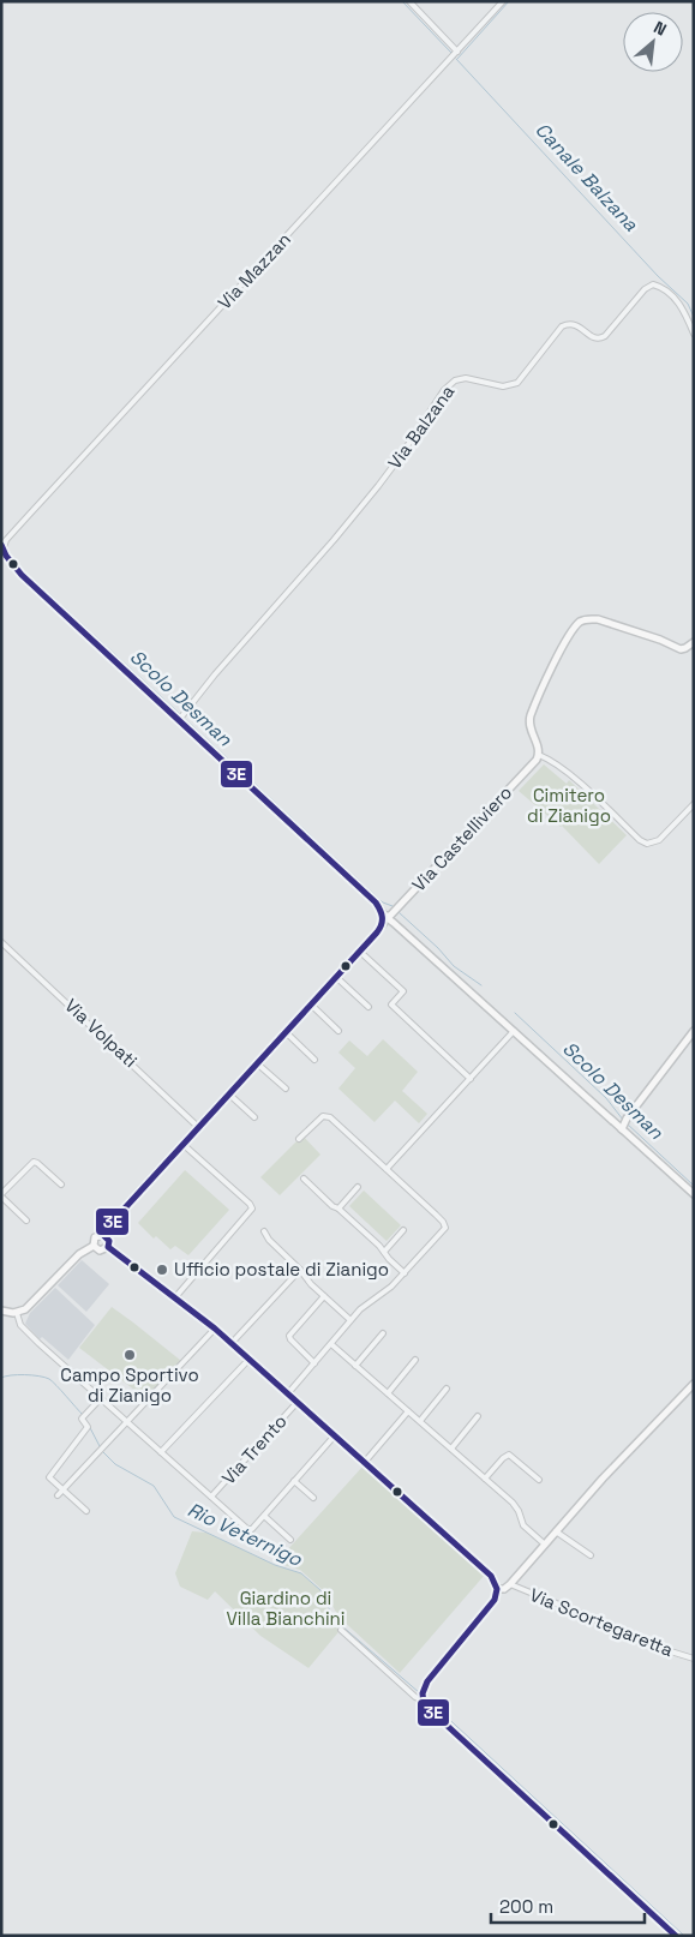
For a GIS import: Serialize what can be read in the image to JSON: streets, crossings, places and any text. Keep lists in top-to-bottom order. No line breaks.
{"streets":{"street":["Via Mazzan","Via Balzana","Via Castelliviero","Via Volpati","Via Trento","Via Scortegaretta"]},"water":["Canale Balzana","Scolo Desman","Rio Veternigo"],"parks":["Cimitero di Zianigo","Giardino di Villa Bianchini"],"places":["Ufficio postale di Zianigo","Campo Sportivo di Zianigo"],"lines":["transit line 3E"],"scale_bar":"200 m","north":"top right"}
